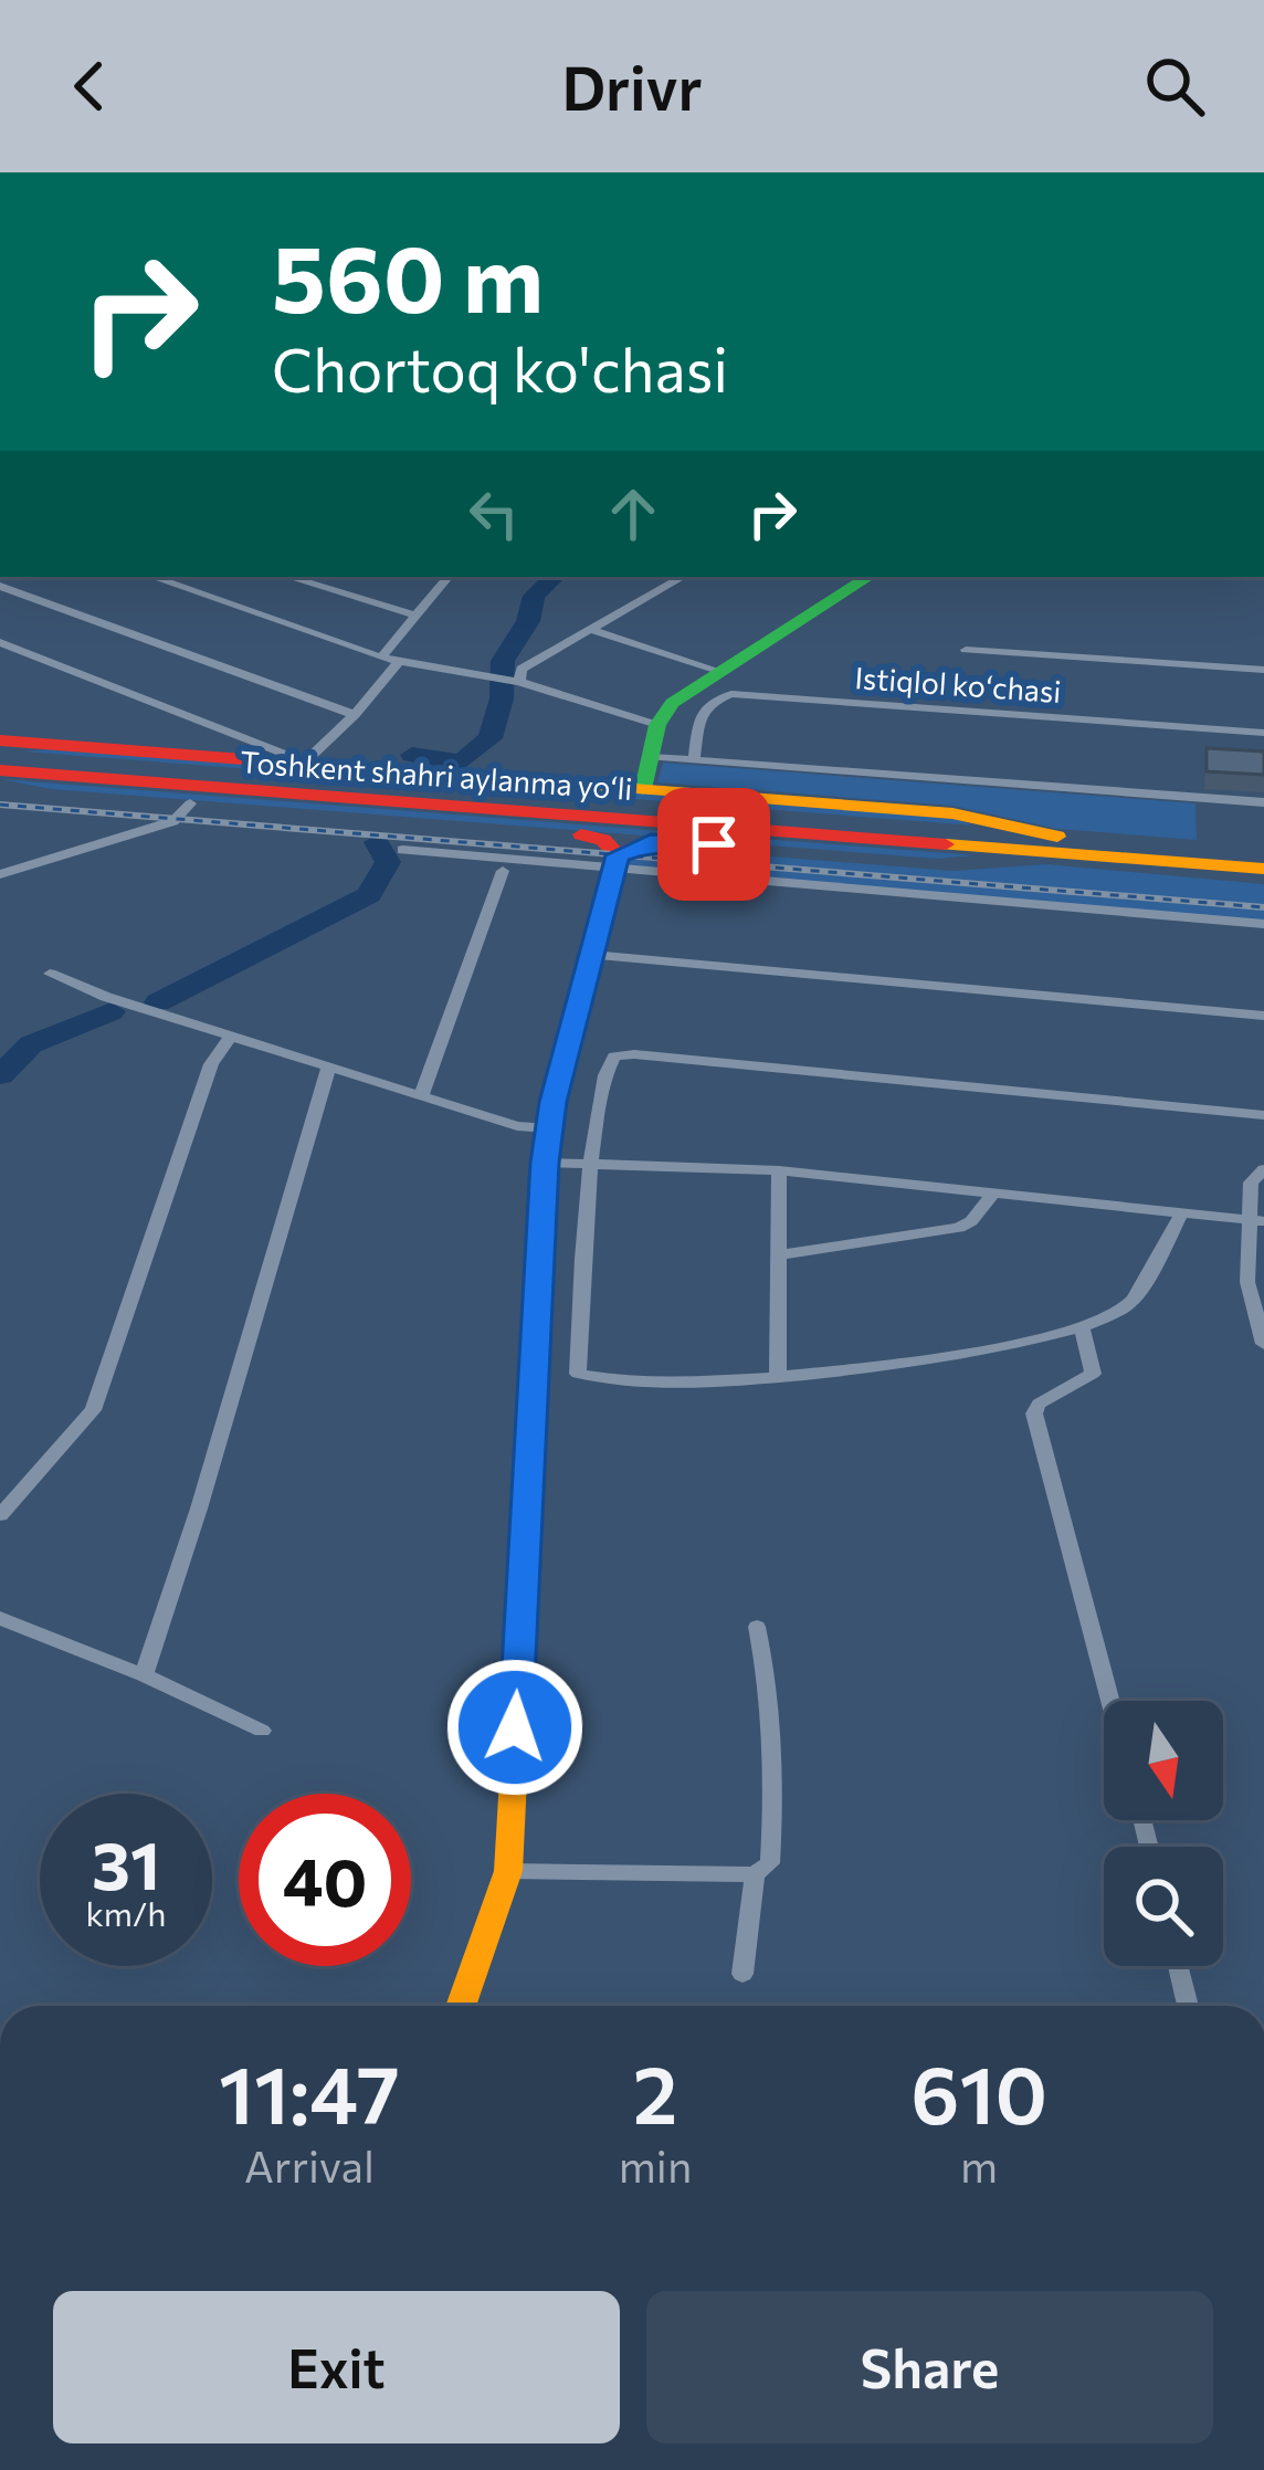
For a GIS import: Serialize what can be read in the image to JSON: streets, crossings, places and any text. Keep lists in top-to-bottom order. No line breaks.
{"streets":{"main road":["Toshkent shahri aylanma yoʻli"],"street":["Istiqlol koʻchasi"]},"north":"bottom","page":{"header":"Drivr","turn":["560 m","Chortoq ko'chasi"],"speed":"31 km/h","limit":"40","eta":["11:47","Arrival","2","min","610","m"],"buttons":["Exit","Share"]}}
